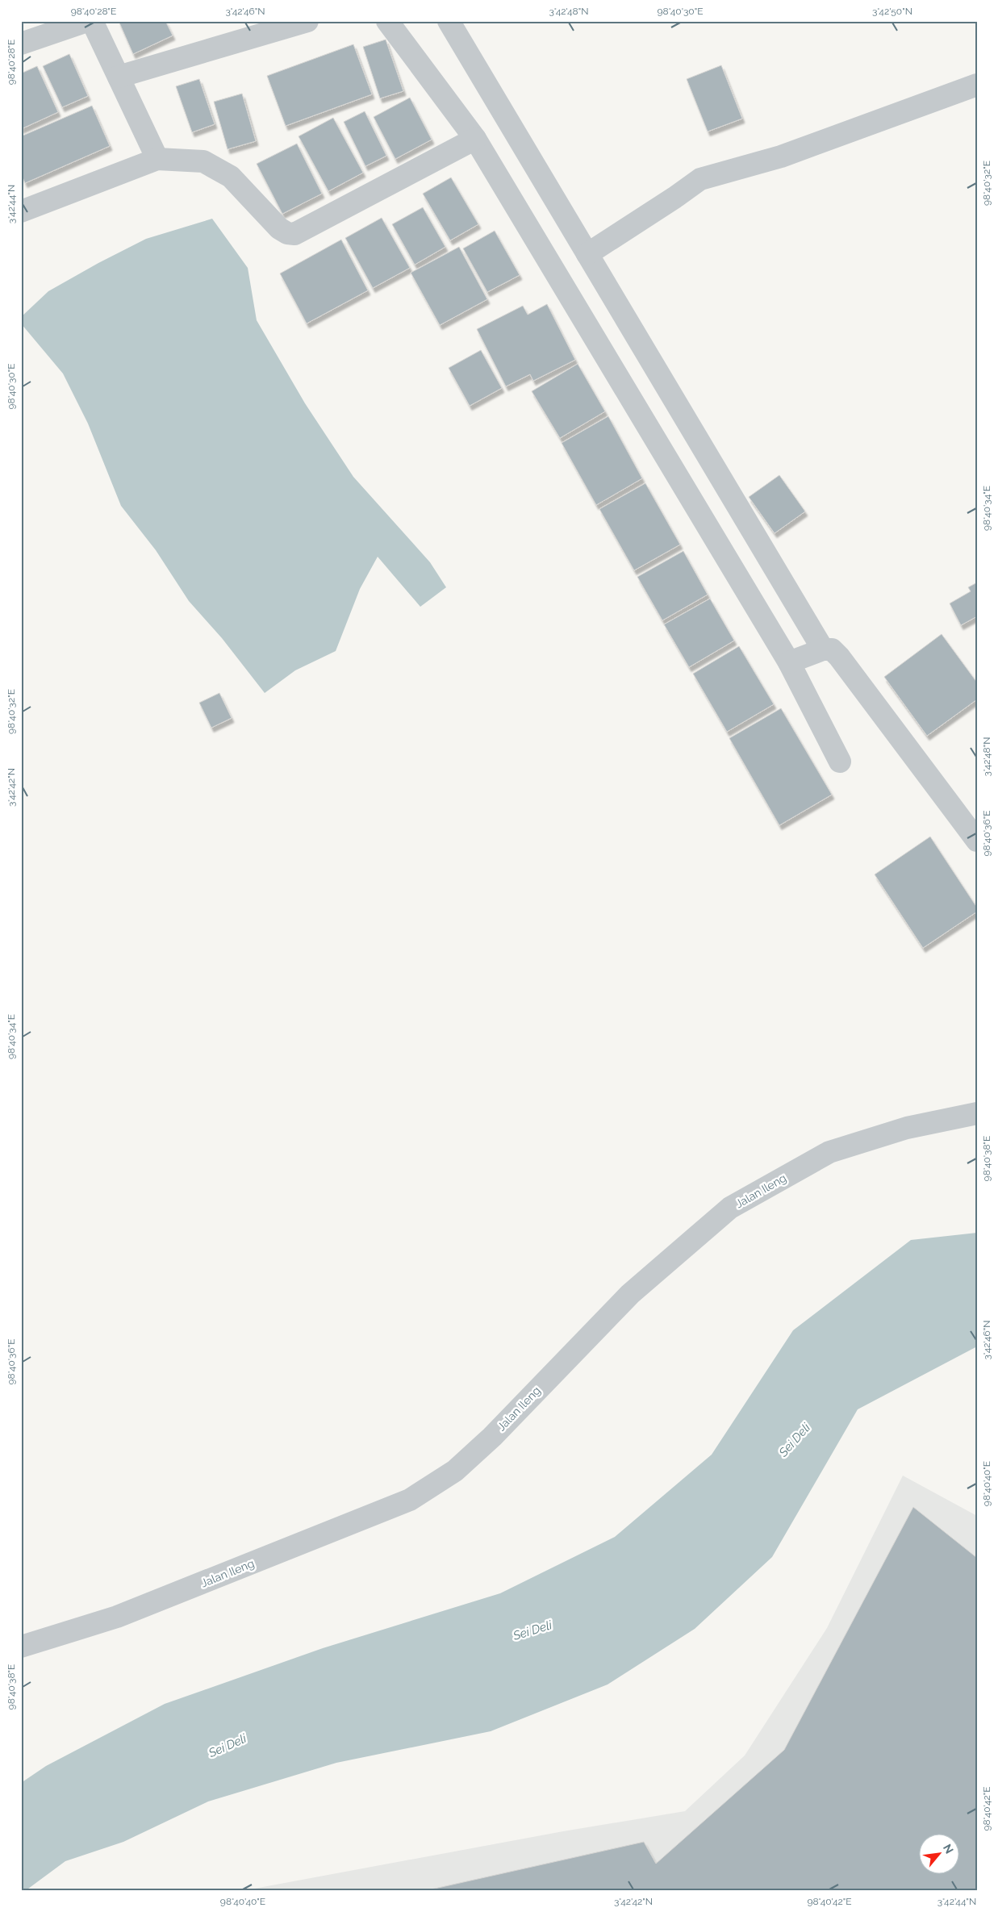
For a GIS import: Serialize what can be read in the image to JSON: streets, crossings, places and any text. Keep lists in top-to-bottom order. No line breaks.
{"streets":{"street":["Jalan Ileng"]},"water":["Sei Deli"],"north":"top right","coordinates":["98°40'28\"E","3°42'46\"N","3°42'48\"N","98°40'30\"E","3°42'50\"N","98°40'32\"E","3°42'44\"N","98°40'34\"E","3°42'42\"N","98°40'36\"E","98°40'38\"E","98°40'40\"E","98°40'42\"E"]}
